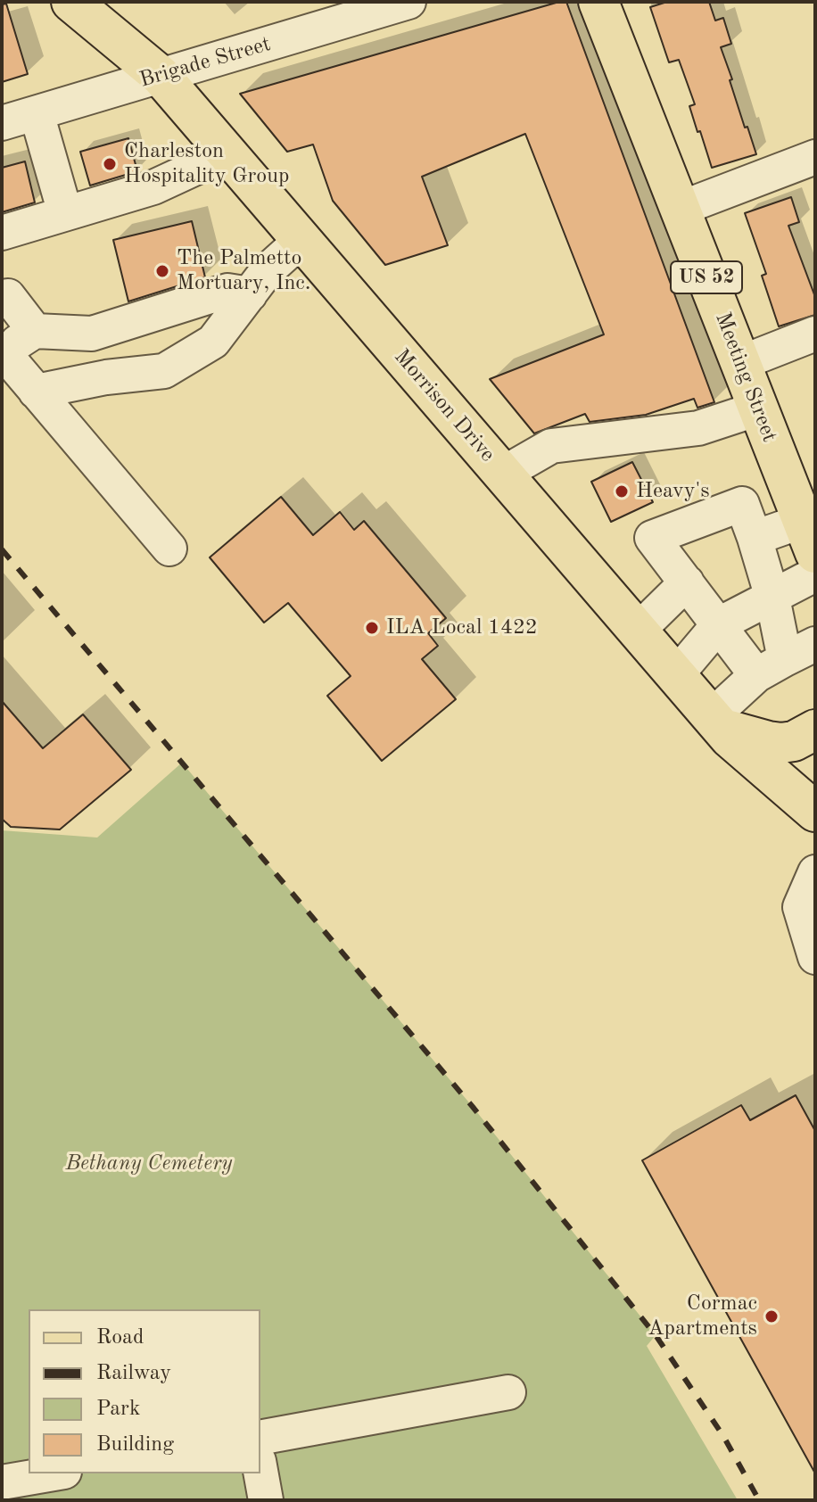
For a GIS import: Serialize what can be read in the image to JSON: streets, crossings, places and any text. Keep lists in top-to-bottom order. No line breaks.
{"streets":{"main road":["US 52","Meeting Street","Morrison Drive"],"street":["Brigade Street"]},"crossings":[["Brigade Street","Morrison Drive"]],"parks":["Bethany Cemetery"],"places":["Charleston Hospitality Group","The Palmetto Mortuary, Inc.","Heavy's","ILA Local 1422","Cormac Apartments"],"legend":["Road","Railway","Park","Building"]}
